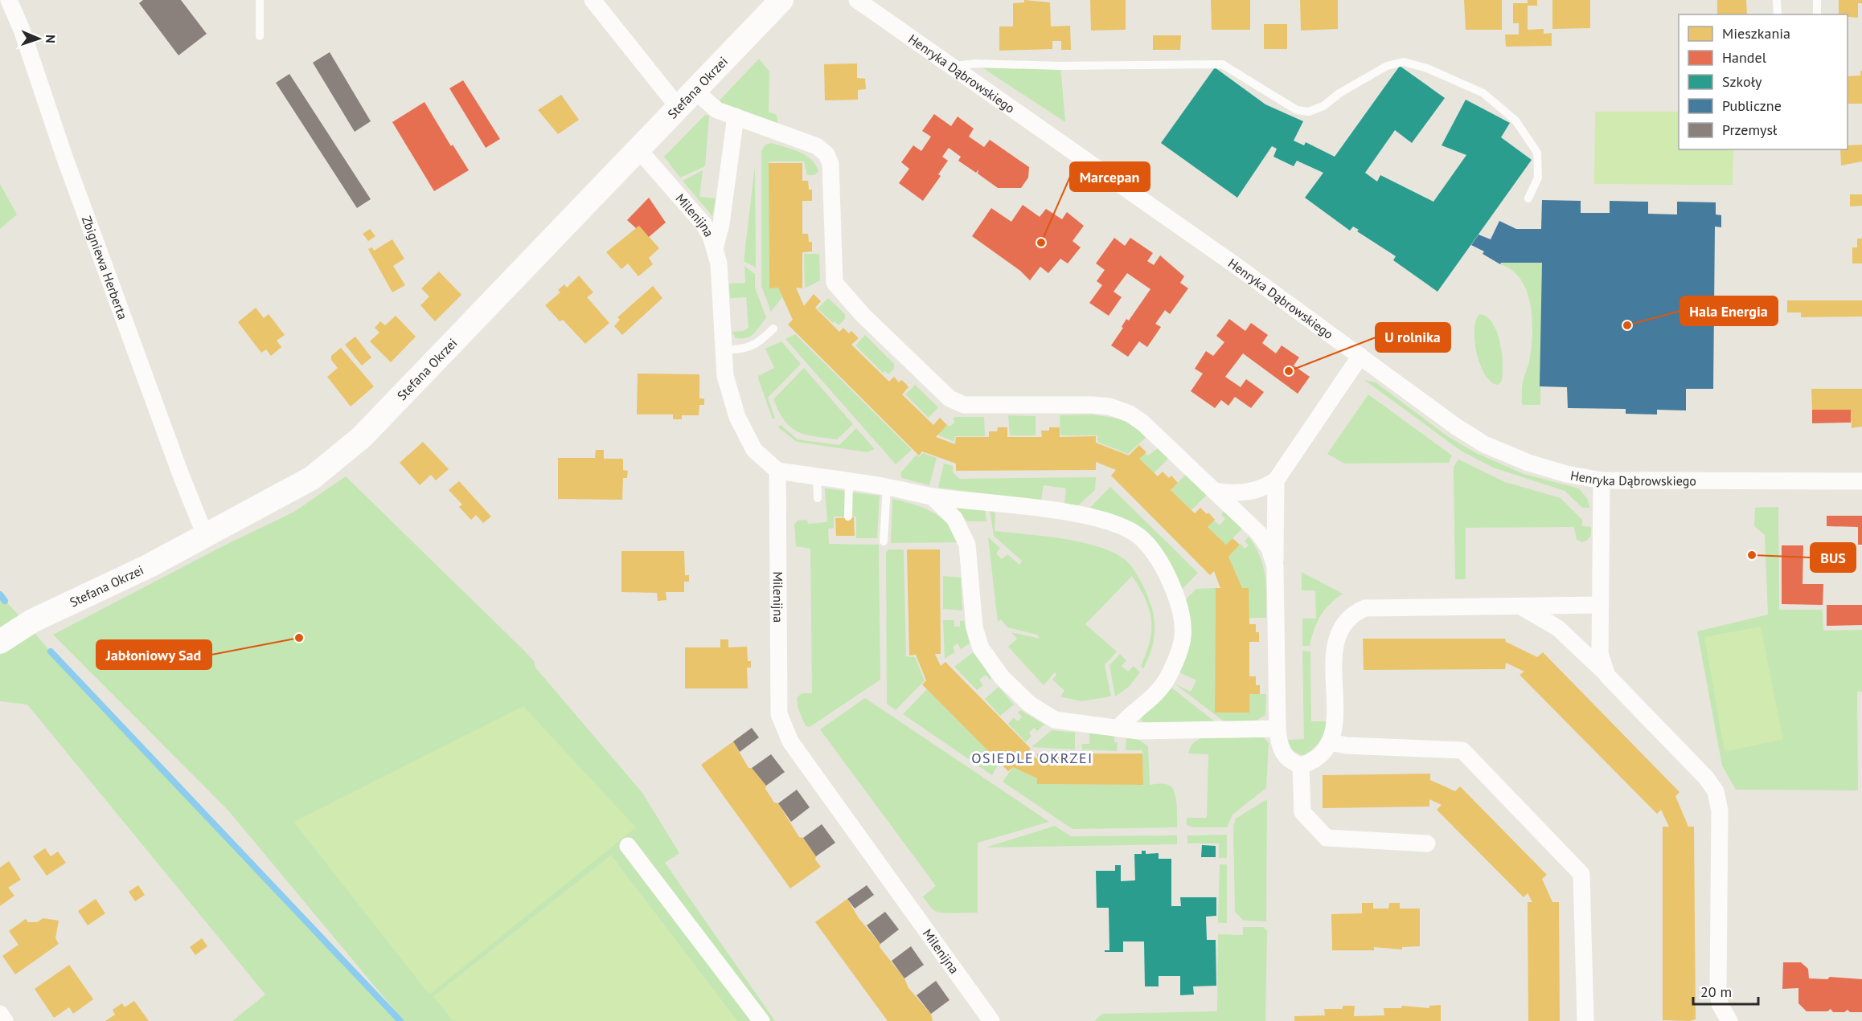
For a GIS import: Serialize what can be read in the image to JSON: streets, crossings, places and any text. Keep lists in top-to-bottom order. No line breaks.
{"streets":{"street":["Henryka Dąbrowskiego","Stefana Okrzei","Milenijna","Zbigniewa Herberta"]},"crossings":[["Stefana Okrzei","Milenijna"],["Stefana Okrzei","Zbigniewa Herberta"]],"districts":["OSIEDLE OKRZEI"],"places":["Marcepan","Hala Energia","U rolnika","BUS","Jabłoniowy Sad"],"legend":["Mieszkania","Handel","Szkoły","Publiczne","Przemysł"],"scale_bar":"20 m","north":"right"}
